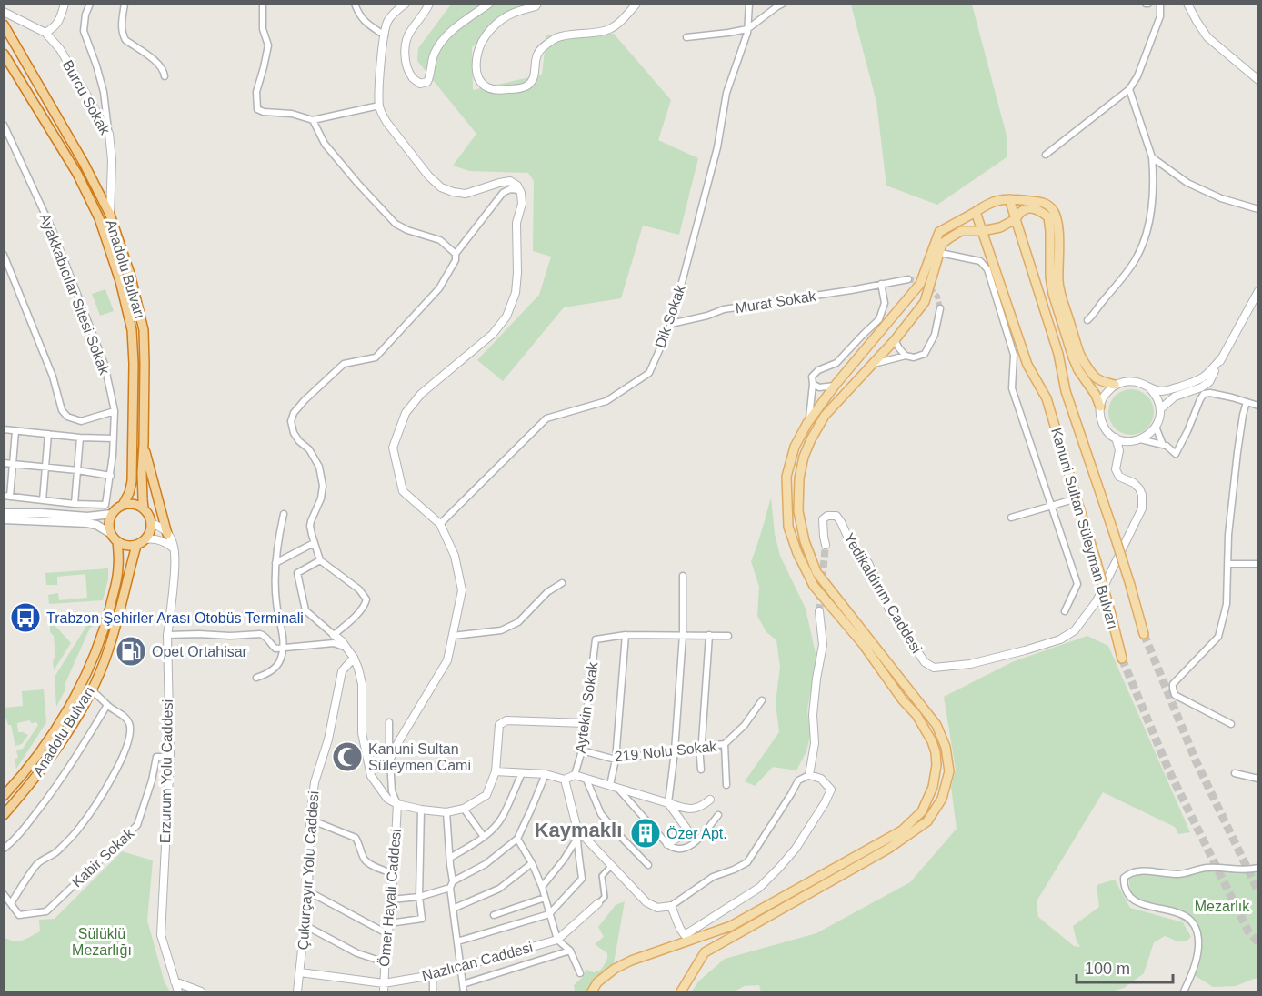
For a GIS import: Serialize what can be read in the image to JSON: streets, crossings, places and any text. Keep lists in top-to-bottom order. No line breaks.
{"streets":{"highway":["Anadolu Bulvarı"],"main road":["Kanuni Sultan Süleyman Bulvarı"],"street":["Burcu Sokak","Ayakkabıcılar Sitesi Sokak","Murat Sokak","Dik Sokak","Yedikaldırım Caddesi","Aytekin Sokak","219 Nolu Sokak","Erzurum Yolu Caddesi","Kabir Sokak","Çukurçayır Yolu Caddesi","Ömer Hayali Caddesi","Nazlıcan Caddesi"]},"crossings":[["Burcu Sokak","Anadolu Bulvarı"],["Murat Sokak","Dik Sokak"],["Aytekin Sokak","219 Nolu Sokak"],["Erzurum Yolu Caddesi","Kabir Sokak"],["Çukurçayır Yolu Caddesi","Nazlıcan Caddesi"],["Ömer Hayali Caddesi","Nazlıcan Caddesi"]],"districts":["Kaymaklı"],"parks":["Mezarlık","Sülüklü Mezarlığı"],"places":{"bus stop":["Trabzon Şehirler Arası Otobüs Terminali"],"fuel station":["Opet Ortahisar"],"mosque":["Kanuni Sultan Süleymen Cami"],"building":["Özer Apt."]},"scale_bar":"100 m"}
